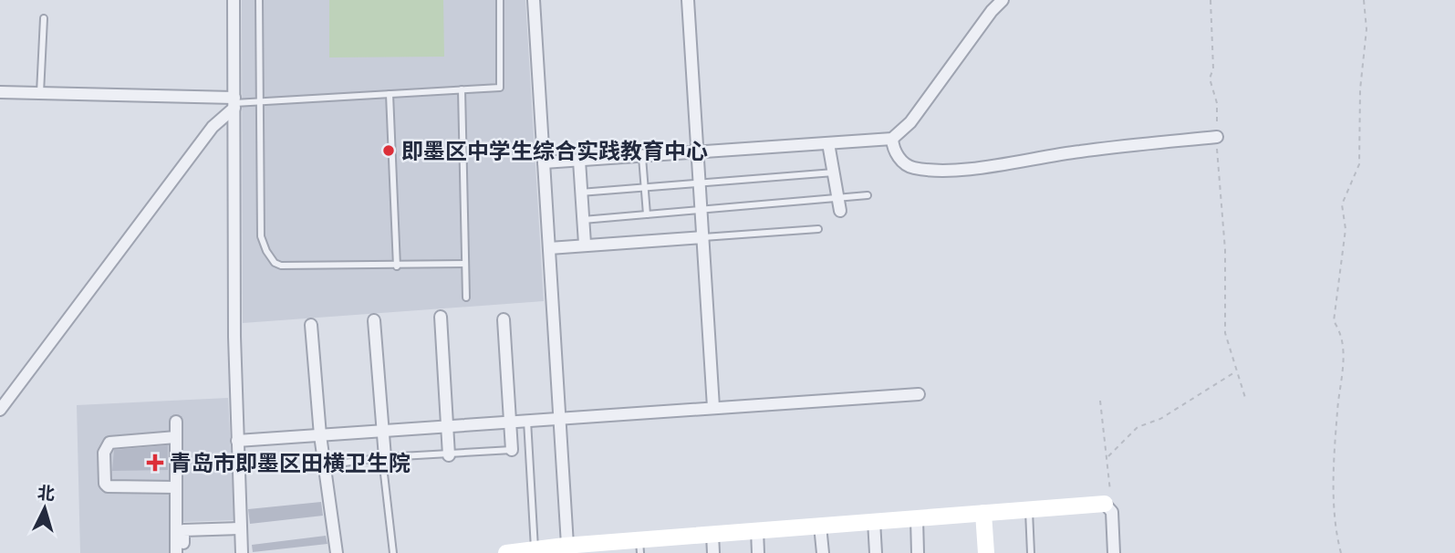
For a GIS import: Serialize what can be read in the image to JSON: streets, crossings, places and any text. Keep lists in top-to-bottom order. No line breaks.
{"places":{"other":["即墨区中学生综合实践教育中心"],"health":["青岛市即墨区田横卫生院"]},"north":"top"}
